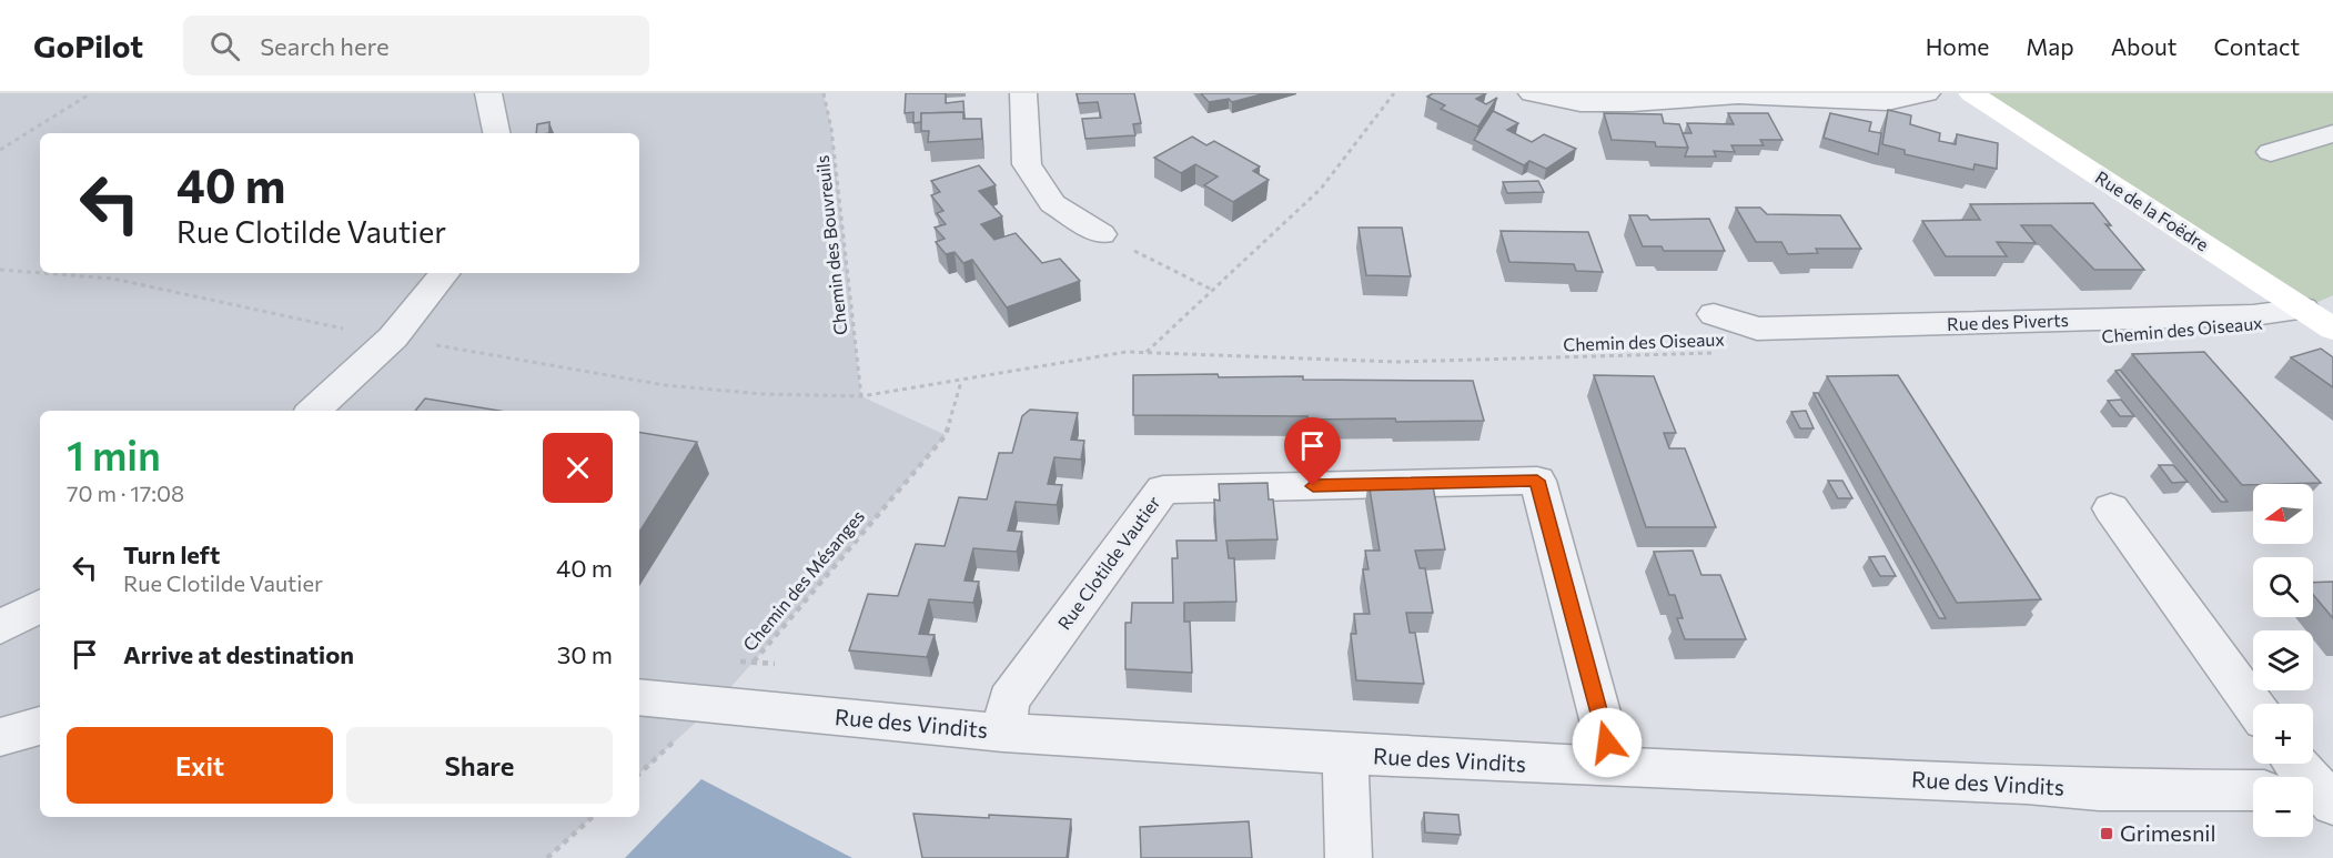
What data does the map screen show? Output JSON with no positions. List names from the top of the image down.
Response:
{
  "streets": {
    "street": [
      "Rue de la Foëdre",
      "Rue des Piverts",
      "Rue Clotilde Vautier",
      "Rue des Vindits"
    ],
    "path": ["Chemin des Bouvreuils", "Chemin des Oiseaux", "Chemin des Mésanges"]
  },
  "crossings": [
    ["Rue de la Foëdre", "Rue des Piverts"],
    ["Chemin des Bouvreuils", "Chemin des Oiseaux"],
    ["Chemin des Oiseaux", "Chemin des Mésanges"],
    ["Rue Clotilde Vautier", "Rue des Vindits"],
    ["Chemin des Mésanges", "Rue des Vindits"]
  ],
  "places": {
    "transit": ["Grimesnil"]
  },
  "north": "left",
  "page": {
    "header": "GoPilot",
    "search": "Search here",
    "nav": [
      "Home",
      "Map",
      "About",
      "Contact"
    ],
    "turn": ["40 m", "Rue Clotilde Vautier"],
    "heading": ["1 min", "70 m · 17:08"],
    "map_buttons": ["+", "−"],
    "list": [
      {
        "name": "Turn left",
        "note": "Rue Clotilde Vautier",
        "value": "40 m"
      },
      {
        "name": "Arrive at destination",
        "value": "30 m"
      }
    ],
    "buttons": ["Exit", "Share"]
  }
}
